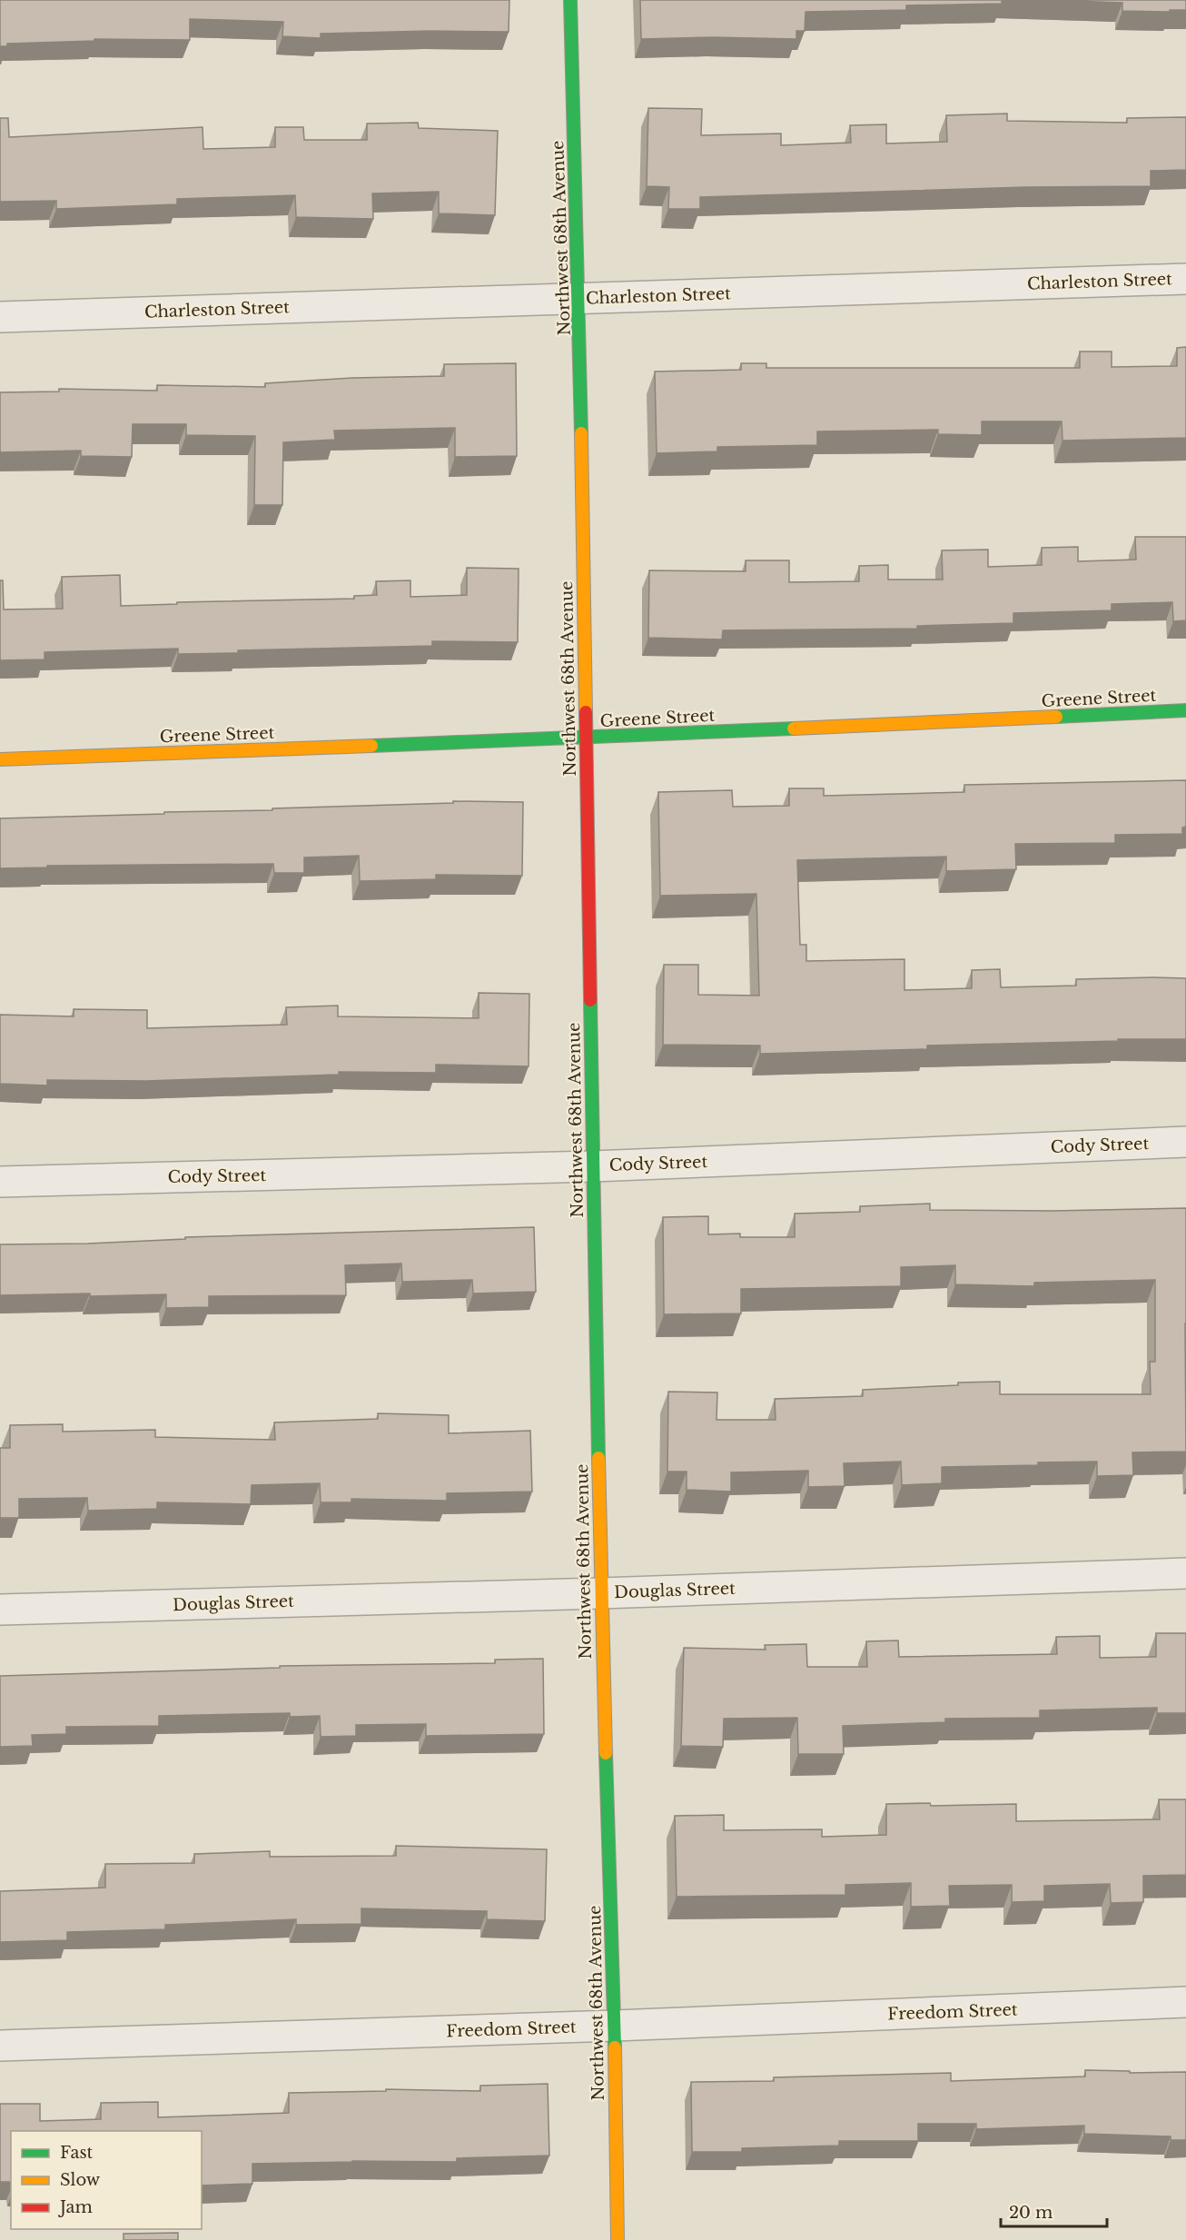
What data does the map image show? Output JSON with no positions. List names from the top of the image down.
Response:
{
  "streets": {
    "street": [
      "Northwest 68th Avenue",
      "Charleston Street",
      "Greene Street",
      "Cody Street",
      "Douglas Street",
      "Freedom Street"
    ]
  },
  "crossings": [
    ["Northwest 68th Avenue", "Charleston Street"],
    ["Northwest 68th Avenue", "Greene Street"],
    ["Northwest 68th Avenue", "Cody Street"],
    ["Northwest 68th Avenue", "Douglas Street"],
    ["Northwest 68th Avenue", "Freedom Street"]
  ],
  "legend": ["Fast", "Slow", "Jam"],
  "scale_bar": "20 m"
}
